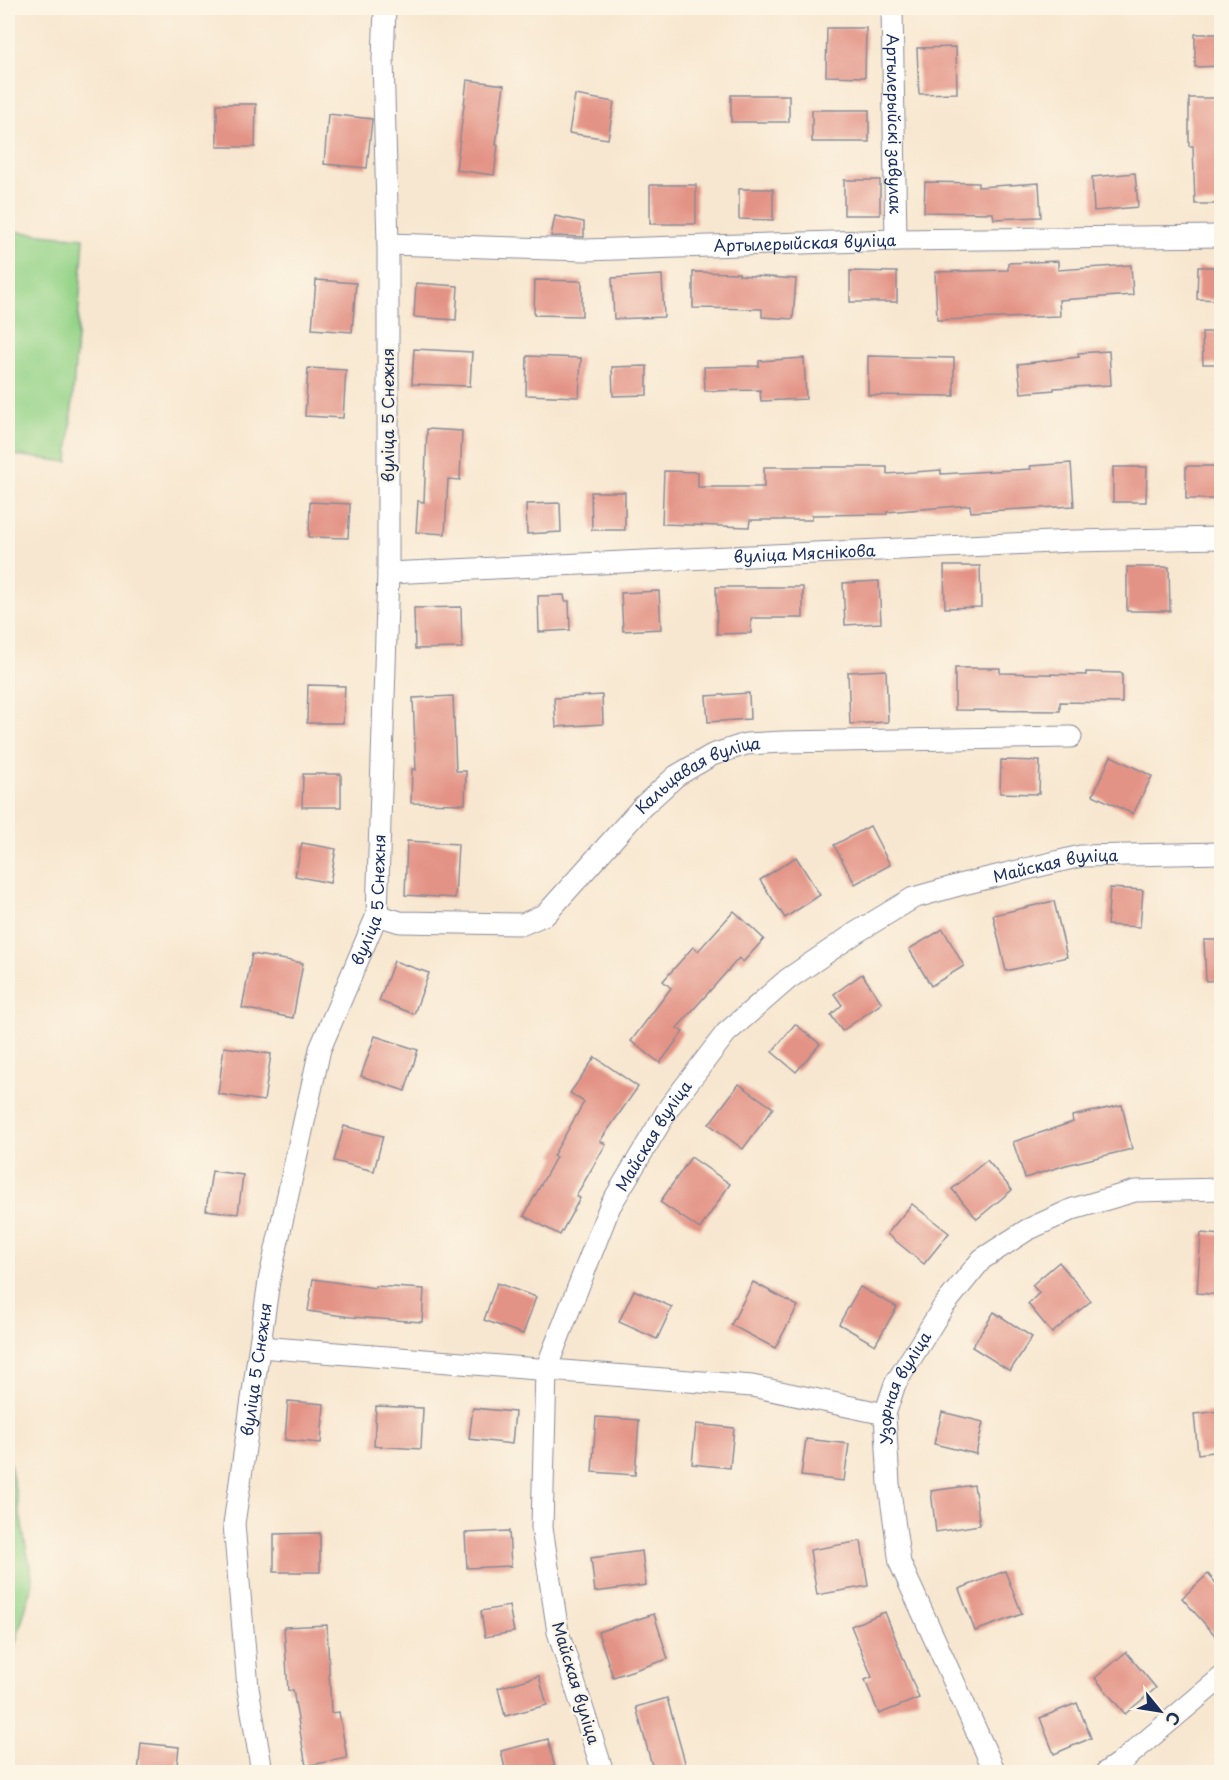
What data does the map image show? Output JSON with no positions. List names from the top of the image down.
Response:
{
  "streets": {
    "street": [
      "Артылерыйскі завулак",
      "Артылерыйская вуліца",
      "вуліца 5 Снежня",
      "вуліца Мяснікова",
      "Кальцавая вуліца",
      "Майская вуліца",
      "Узорная вуліца"
    ]
  },
  "crossings": [
    ["Артылерыйскі завулак", "Артылерыйская вуліца"],
    ["Артылерыйская вуліца", "вуліца 5 Снежня"],
    ["вуліца 5 Снежня", "вуліца Мяснікова"],
    ["вуліца 5 Снежня", "Кальцавая вуліца"]
  ],
  "north": "bottom right"
}
